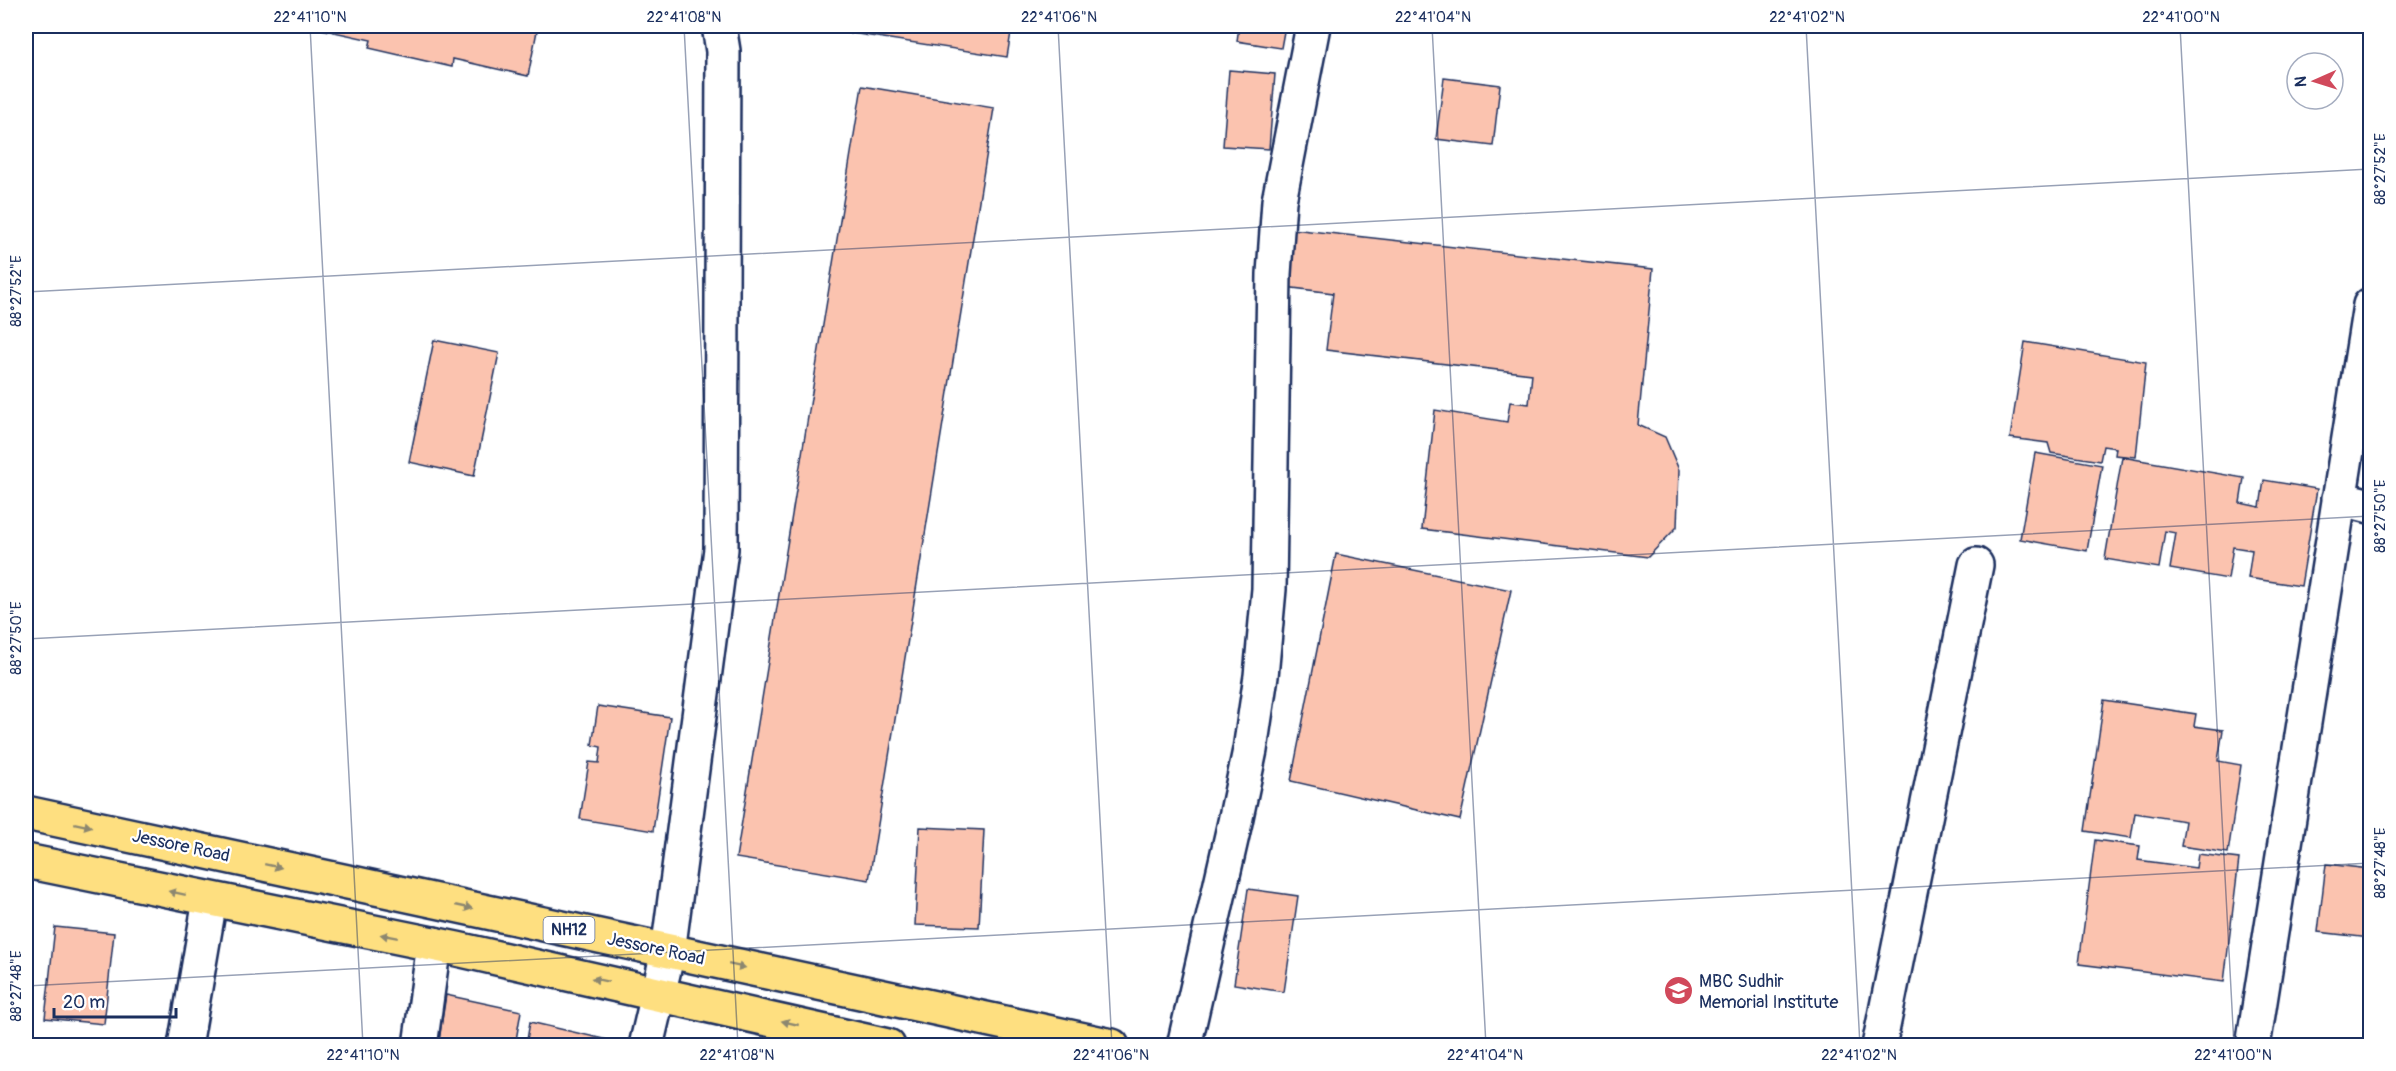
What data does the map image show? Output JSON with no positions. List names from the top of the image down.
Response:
{
  "streets": {
    "highway": ["Jessore Road", "NH12"]
  },
  "places": {
    "school or university": ["MBC Sudhir Memorial Institute"]
  },
  "scale_bar": "20 m",
  "north": "left",
  "coordinates": [
    "22°41'10\"N",
    "22°41'08\"N",
    "22°41'06\"N",
    "22°41'04\"N",
    "22°41'02\"N",
    "22°41'00\"N",
    "88°27'52\"E",
    "88°27'50\"E",
    "88°27'48\"E"
  ]
}
